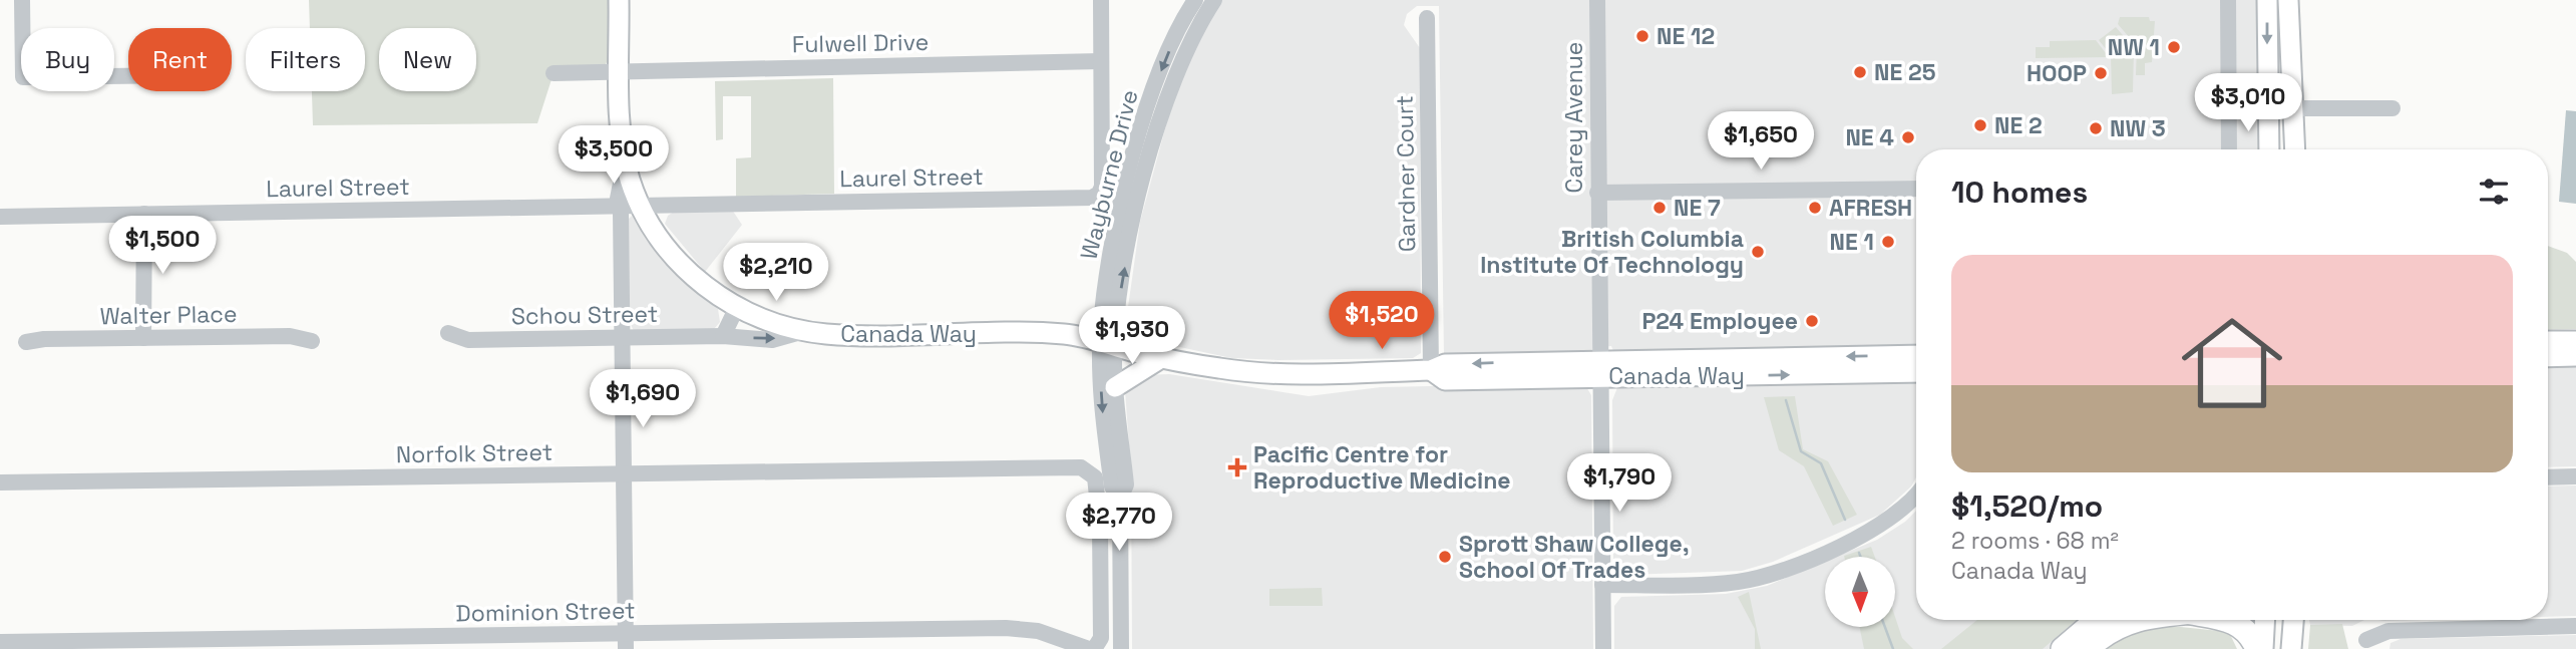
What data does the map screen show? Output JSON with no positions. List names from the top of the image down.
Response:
{
  "streets": {
    "main road": ["Canada Way"],
    "street": [
      "Fulwell Drive",
      "Carey Avenue",
      "Gardner Court",
      "Wayburne Drive",
      "Laurel Street",
      "Walter Place",
      "Schou Street",
      "Norfolk Street",
      "Dominion Street"
    ]
  },
  "crossings": [
    ["Fulwell Drive", "Laurel Street"],
    ["Fulwell Drive", "Canada Way"],
    ["Carey Avenue", "Canada Way"],
    ["Gardner Court", "Canada Way"],
    ["Wayburne Drive", "Canada Way"],
    ["Laurel Street", "Canada Way"],
    ["Schou Street", "Canada Way"],
    ["Norfolk Street", "Dominion Street"]
  ],
  "places": {
    "other": [
      "NE 12",
      "NW 1",
      "NE 25",
      "HOOP",
      "NE 2",
      "NW 3",
      "NE 4",
      "NE 7",
      "AFRESH",
      "NE 1",
      "British Columbia Institute Of Technology",
      "P24 Employee",
      "Sprott Shaw College, School Of Trades"
    ],
    "health": ["Pacific Centre for Reproductive Medicine"]
  },
  "north": "bottom",
  "page": {
    "chip": [
      "Buy",
      "Rent",
      "Filters",
      "New"
    ],
    "price": [
      "$3,010",
      "$1,650",
      "$3,500",
      "$1,500",
      "$2,210",
      "$1,520",
      "$1,930",
      "$1,690",
      "$1,790",
      "$2,770"
    ],
    "heading": "10 homes",
    "list": [
      {
        "name": "$1,520/mo",
        "note": "2 rooms · 68 m² · Canada Way"
      }
    ]
  }
}
